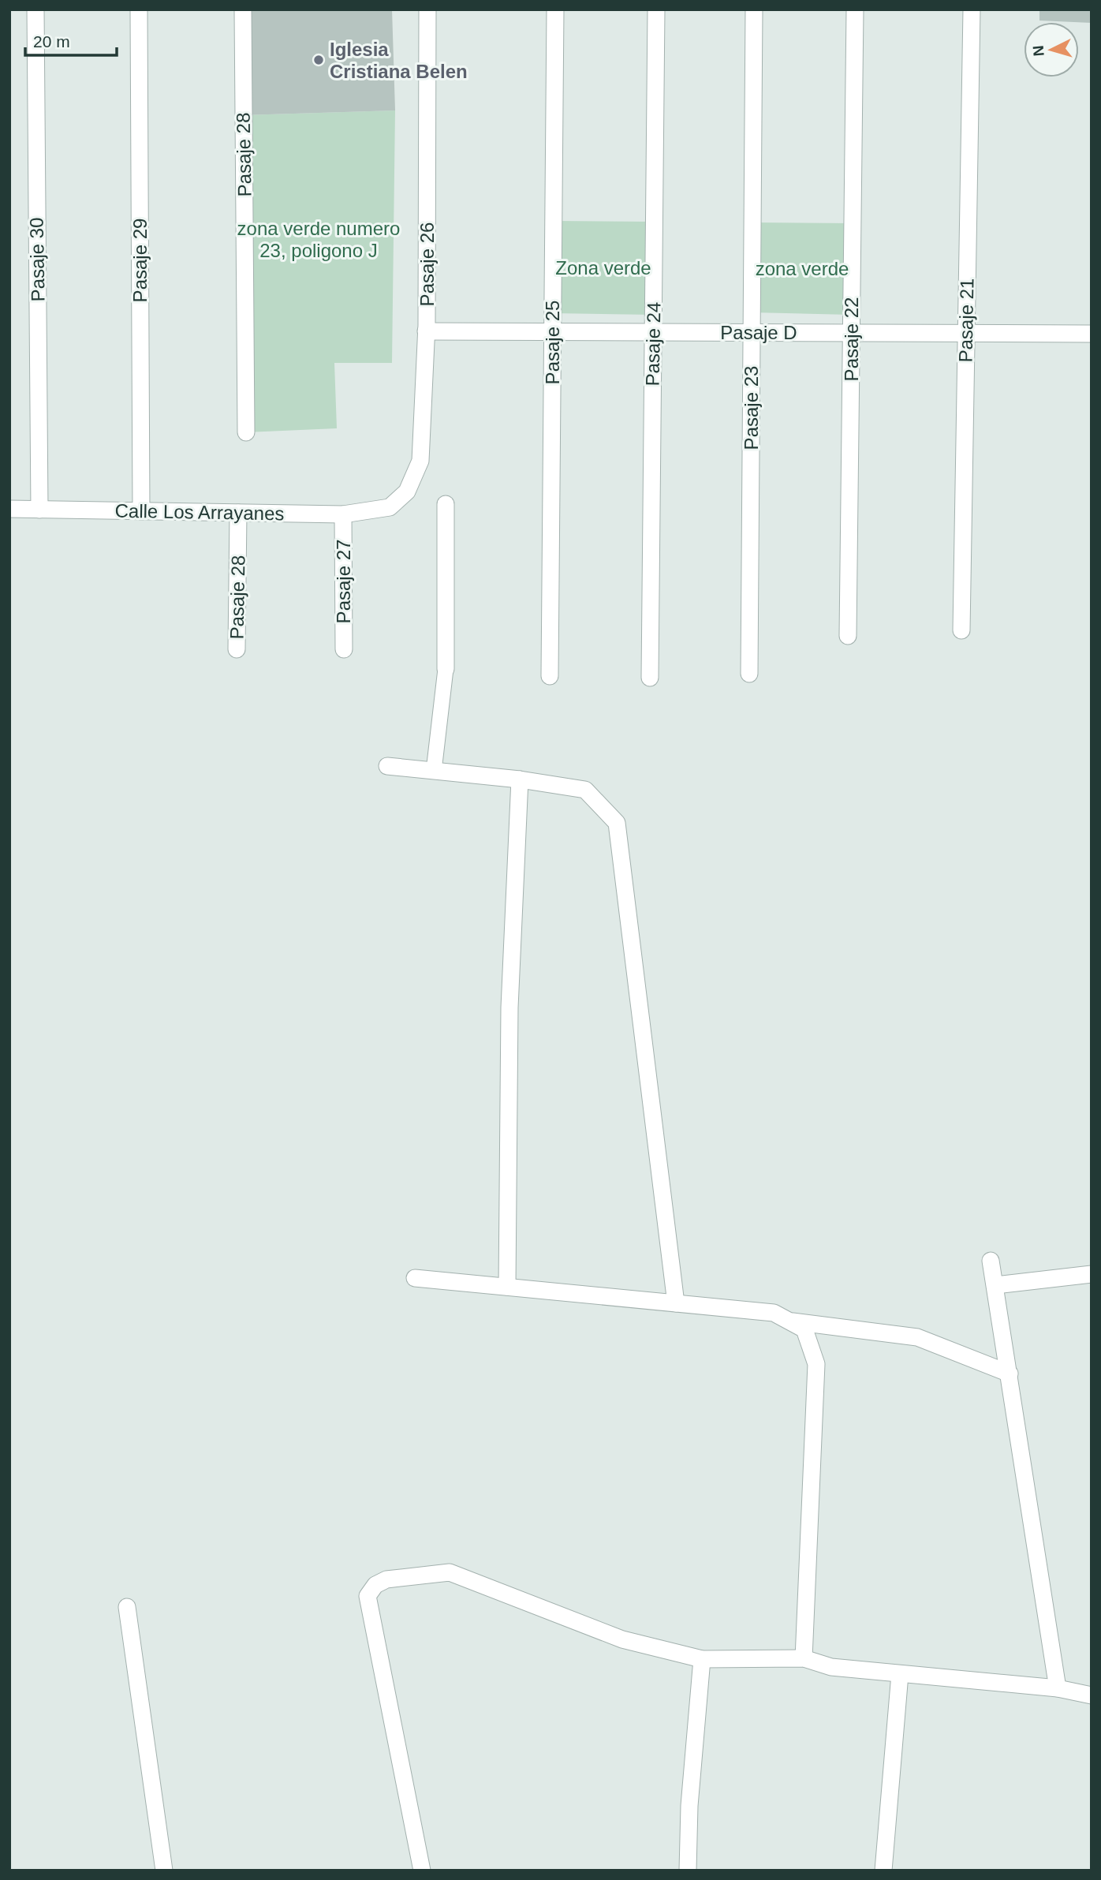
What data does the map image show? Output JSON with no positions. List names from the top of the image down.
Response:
{
  "streets": {
    "street": [
      "Pasaje 28",
      "Pasaje 30",
      "Pasaje 29",
      "Pasaje 26",
      "Pasaje 21",
      "Pasaje D",
      "Pasaje 22",
      "Pasaje 25",
      "Pasaje 24",
      "Pasaje 23",
      "Calle Los Arrayanes",
      "Pasaje 27"
    ]
  },
  "crossings": [
    ["Pasaje 28", "Calle Los Arrayanes"],
    ["Pasaje 30", "Calle Los Arrayanes"],
    ["Pasaje 29", "Calle Los Arrayanes"],
    ["Pasaje 26", "Pasaje D"],
    ["Pasaje 26", "Calle Los Arrayanes"],
    ["Pasaje 21", "Pasaje D"],
    ["Pasaje D", "Pasaje 22"],
    ["Pasaje D", "Pasaje 25"],
    ["Pasaje D", "Pasaje 24"],
    ["Pasaje D", "Pasaje 23"],
    ["Calle Los Arrayanes", "Pasaje 27"]
  ],
  "parks": ["zona verde numero 23, poligono J", "Zona verde", "zona verde"],
  "places": ["Iglesia Cristiana Belen"],
  "scale_bar": "20 m",
  "north": "left"
}
